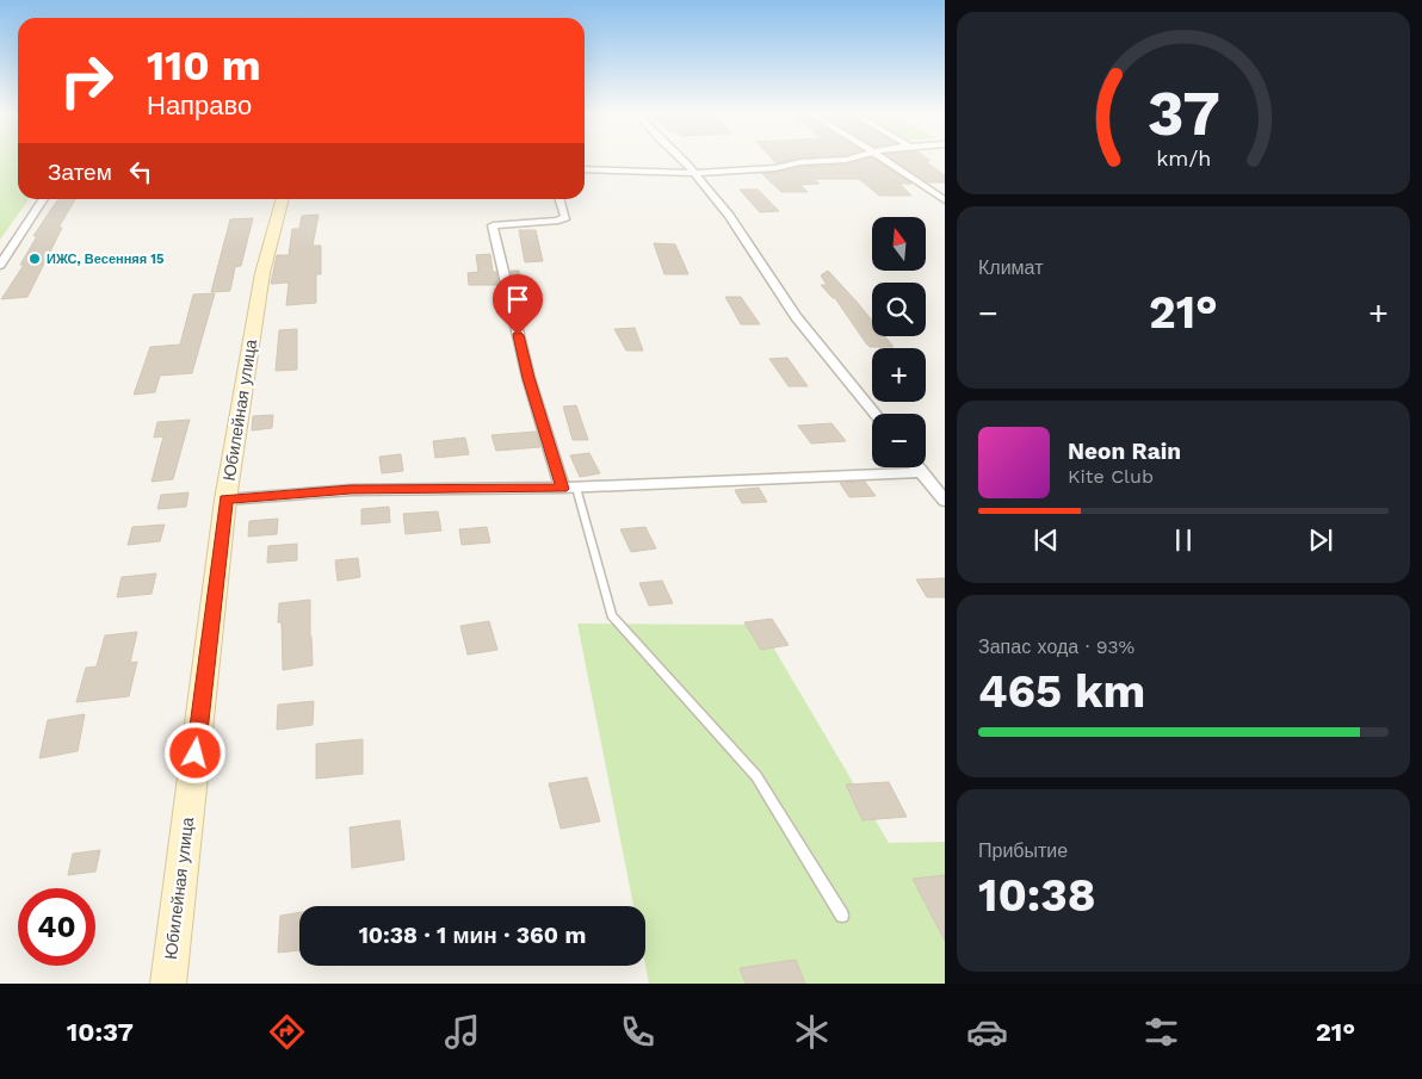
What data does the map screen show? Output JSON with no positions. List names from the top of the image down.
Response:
{
  "streets": {
    "street": ["Юбилейная улица"]
  },
  "places": ["ИЖС, Весенняя 15"],
  "north": "top",
  "page": {
    "turn": ["110 m", "Направо"],
    "then": "Затем",
    "tile": [
      "Климат",
      ["Запас хода · 93%", "465 km"],
      ["Прибытие", "10:38"]
    ],
    "map_buttons": ["+", "−"],
    "heat": ["−", "21°", "+"],
    "song": ["Neon Rain", "Kite Club"],
    "limit": "40",
    "trip": "10:38 · 1 мин · 360 m",
    "tabs": ["10:37", "21°"],
    "gauge": ["37", "km/h"]
  }
}
